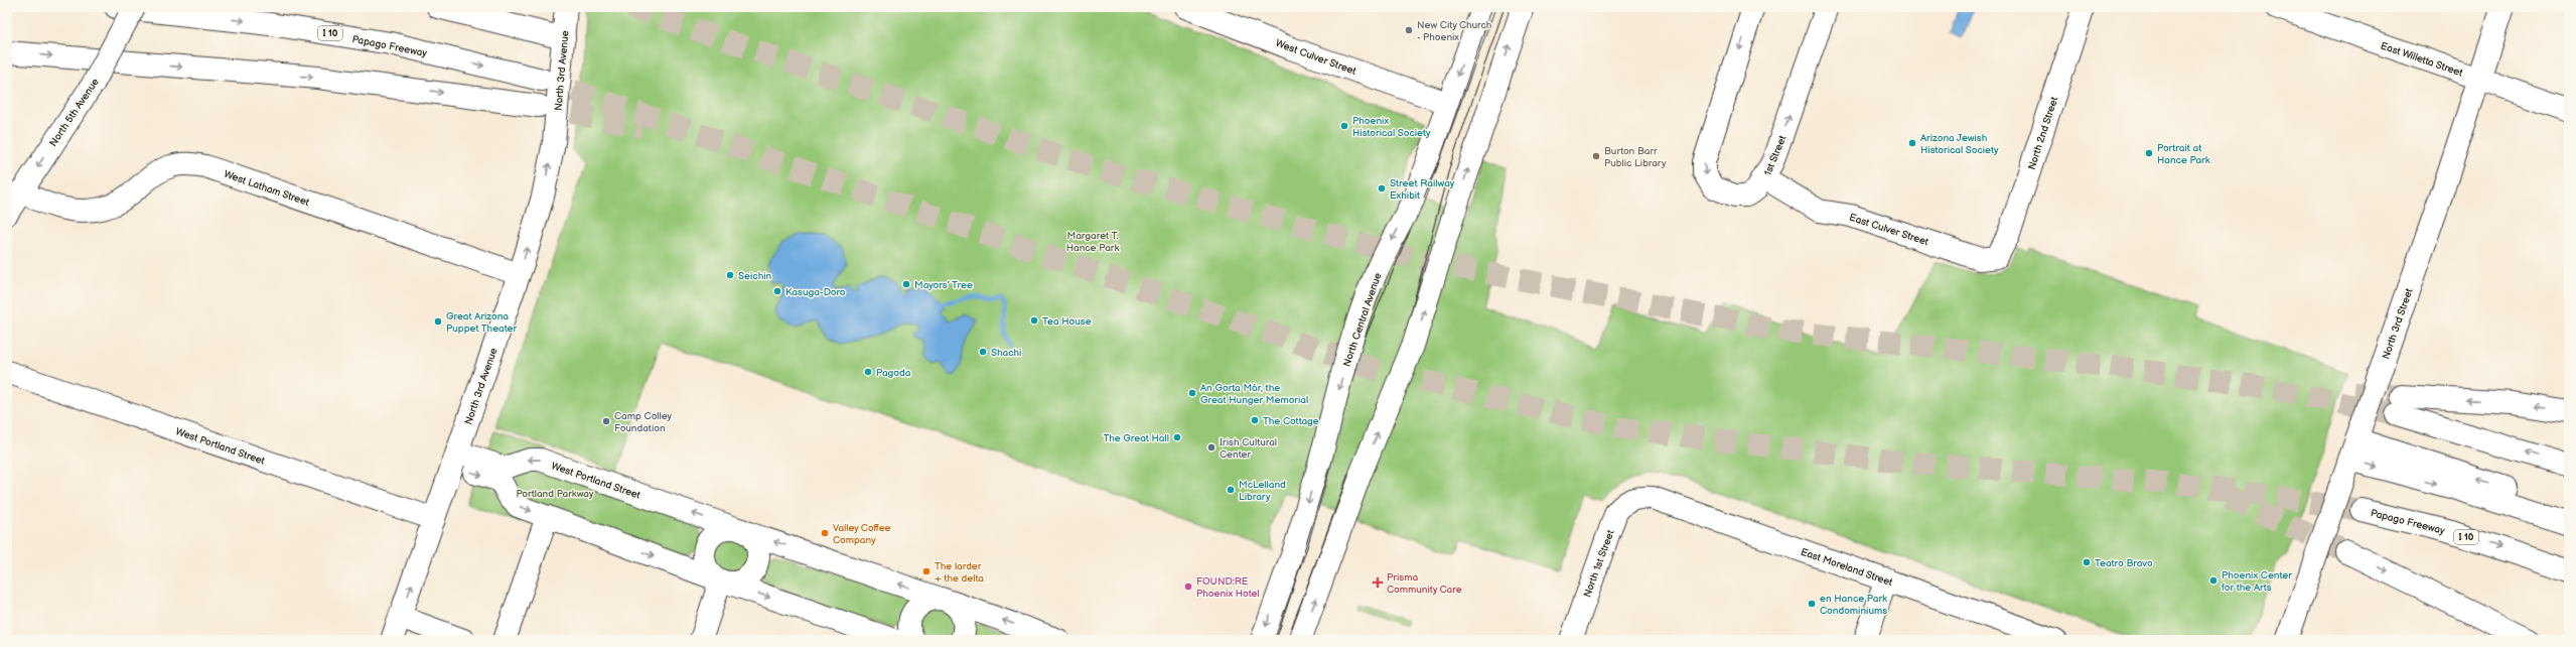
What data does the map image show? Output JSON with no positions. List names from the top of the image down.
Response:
{
  "streets": {
    "main road": [
      "I 10",
      "Papago Freeway",
      "West Culver Street",
      "East Willetta Street",
      "North 3rd Avenue",
      "North 5th Avenue",
      "North 2nd Street",
      "1st Street",
      "West Latham Street",
      "East Culver Street",
      "North Central Avenue",
      "North 3rd Street",
      "West Portland Street",
      "North 1st Street",
      "East Moreland Street"
    ]
  },
  "crossings": [
    ["West Culver Street", "North Central Avenue"],
    ["East Willetta Street", "North 3rd Street"],
    ["North 3rd Avenue", "West Latham Street"],
    ["North 3rd Avenue", "West Portland Street"],
    ["North 5th Avenue", "West Latham Street"],
    ["North 2nd Street", "East Culver Street"],
    ["1st Street", "East Culver Street"],
    ["North 1st Street", "East Moreland Street"]
  ],
  "one_way": ["North 3rd Avenue", "North 5th Avenue"],
  "parks": ["Margaret T. Hance Park", "Portland Parkway"],
  "places": {
    "other": [
      "New City Church - Phoenix",
      "Phoenix Historical Society",
      "Arizona Jewish Historical Society",
      "Portrait at Hance Park",
      "Burton Barr Public Library",
      "Street Railway Exhibit",
      "Seichin",
      "Mayors’ Tree",
      "Kasuga-Doro",
      "Tea House",
      "Great Arizona Puppet Theater",
      "Shachi",
      "Pagoda",
      "An Gorta Mór, the Great Hunger Memorial",
      "The Cottage",
      "Camp Colley Foundation",
      "The Great Hall",
      "Irish Cultural Center",
      "McLelland Library",
      "Valley Coffee Company",
      "Teatro Bravo",
      "The larder + the delta",
      "Phoenix Center for the Arts",
      "FOUND:RE Phoenix Hotel",
      "en Hance Park Condominiums"
    ],
    "health": ["Prisma Community Care"]
  }
}
